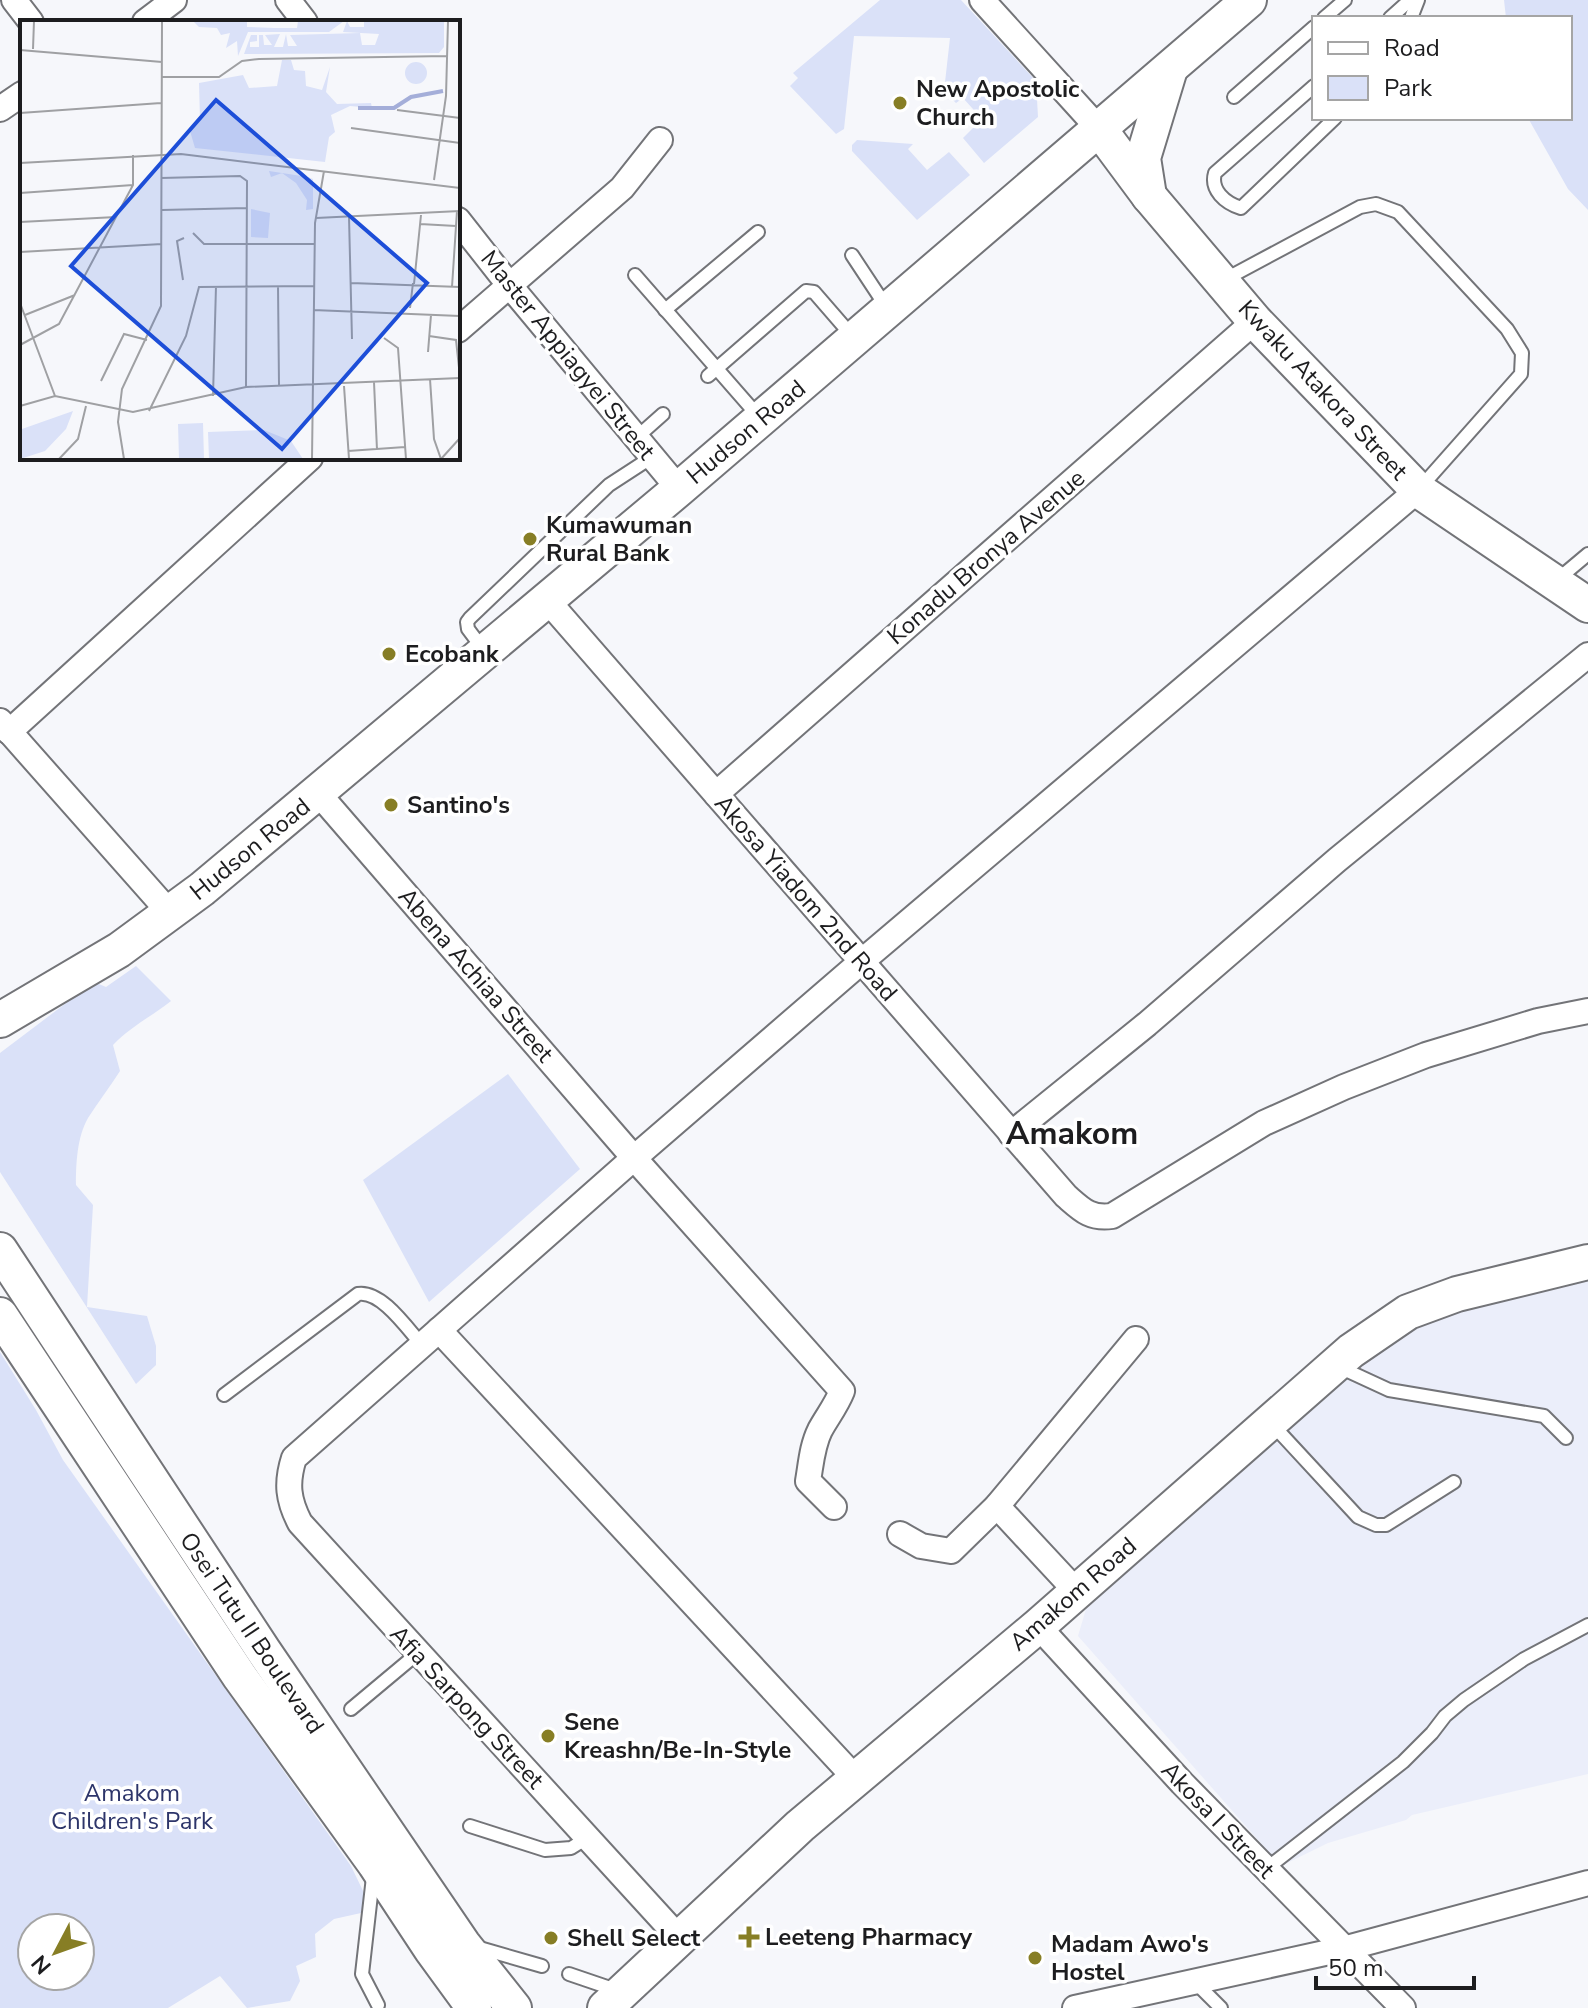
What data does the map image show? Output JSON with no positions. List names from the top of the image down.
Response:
{
  "streets": {
    "street": [
      "Master Appiagyei Street",
      "Kwaku Atakora Street",
      "Hudson Road",
      "Konadu Bronya Avenue",
      "Akosa Yiadom 2nd Road",
      "Abena Achiaa Street",
      "Amakom Road",
      "Osei Tutu II Boulevard",
      "Afia Sarpong Street",
      "Akosa I Street"
    ]
  },
  "crossings": [
    ["Master Appiagyei Street", "Hudson Road"],
    ["Kwaku Atakora Street", "Hudson Road"],
    ["Kwaku Atakora Street", "Konadu Bronya Avenue"],
    ["Hudson Road", "Akosa Yiadom 2nd Road"],
    ["Hudson Road", "Abena Achiaa Street"],
    ["Konadu Bronya Avenue", "Akosa Yiadom 2nd Road"],
    ["Amakom Road", "Afia Sarpong Street"],
    ["Amakom Road", "Akosa I Street"]
  ],
  "districts": ["Amakom"],
  "parks": ["Amakom Children's Park"],
  "places": {
    "other": [
      "New Apostolic Church",
      "Kumawuman Rural Bank",
      "Ecobank",
      "Santino's",
      "Sene Kreashn/Be-In-Style",
      "Shell Select",
      "Madam Awo's Hostel"
    ],
    "health": ["Leeteng Pharmacy"]
  },
  "legend": ["Road", "Park"],
  "scale_bar": "50 m",
  "north": "bottom left"
}
